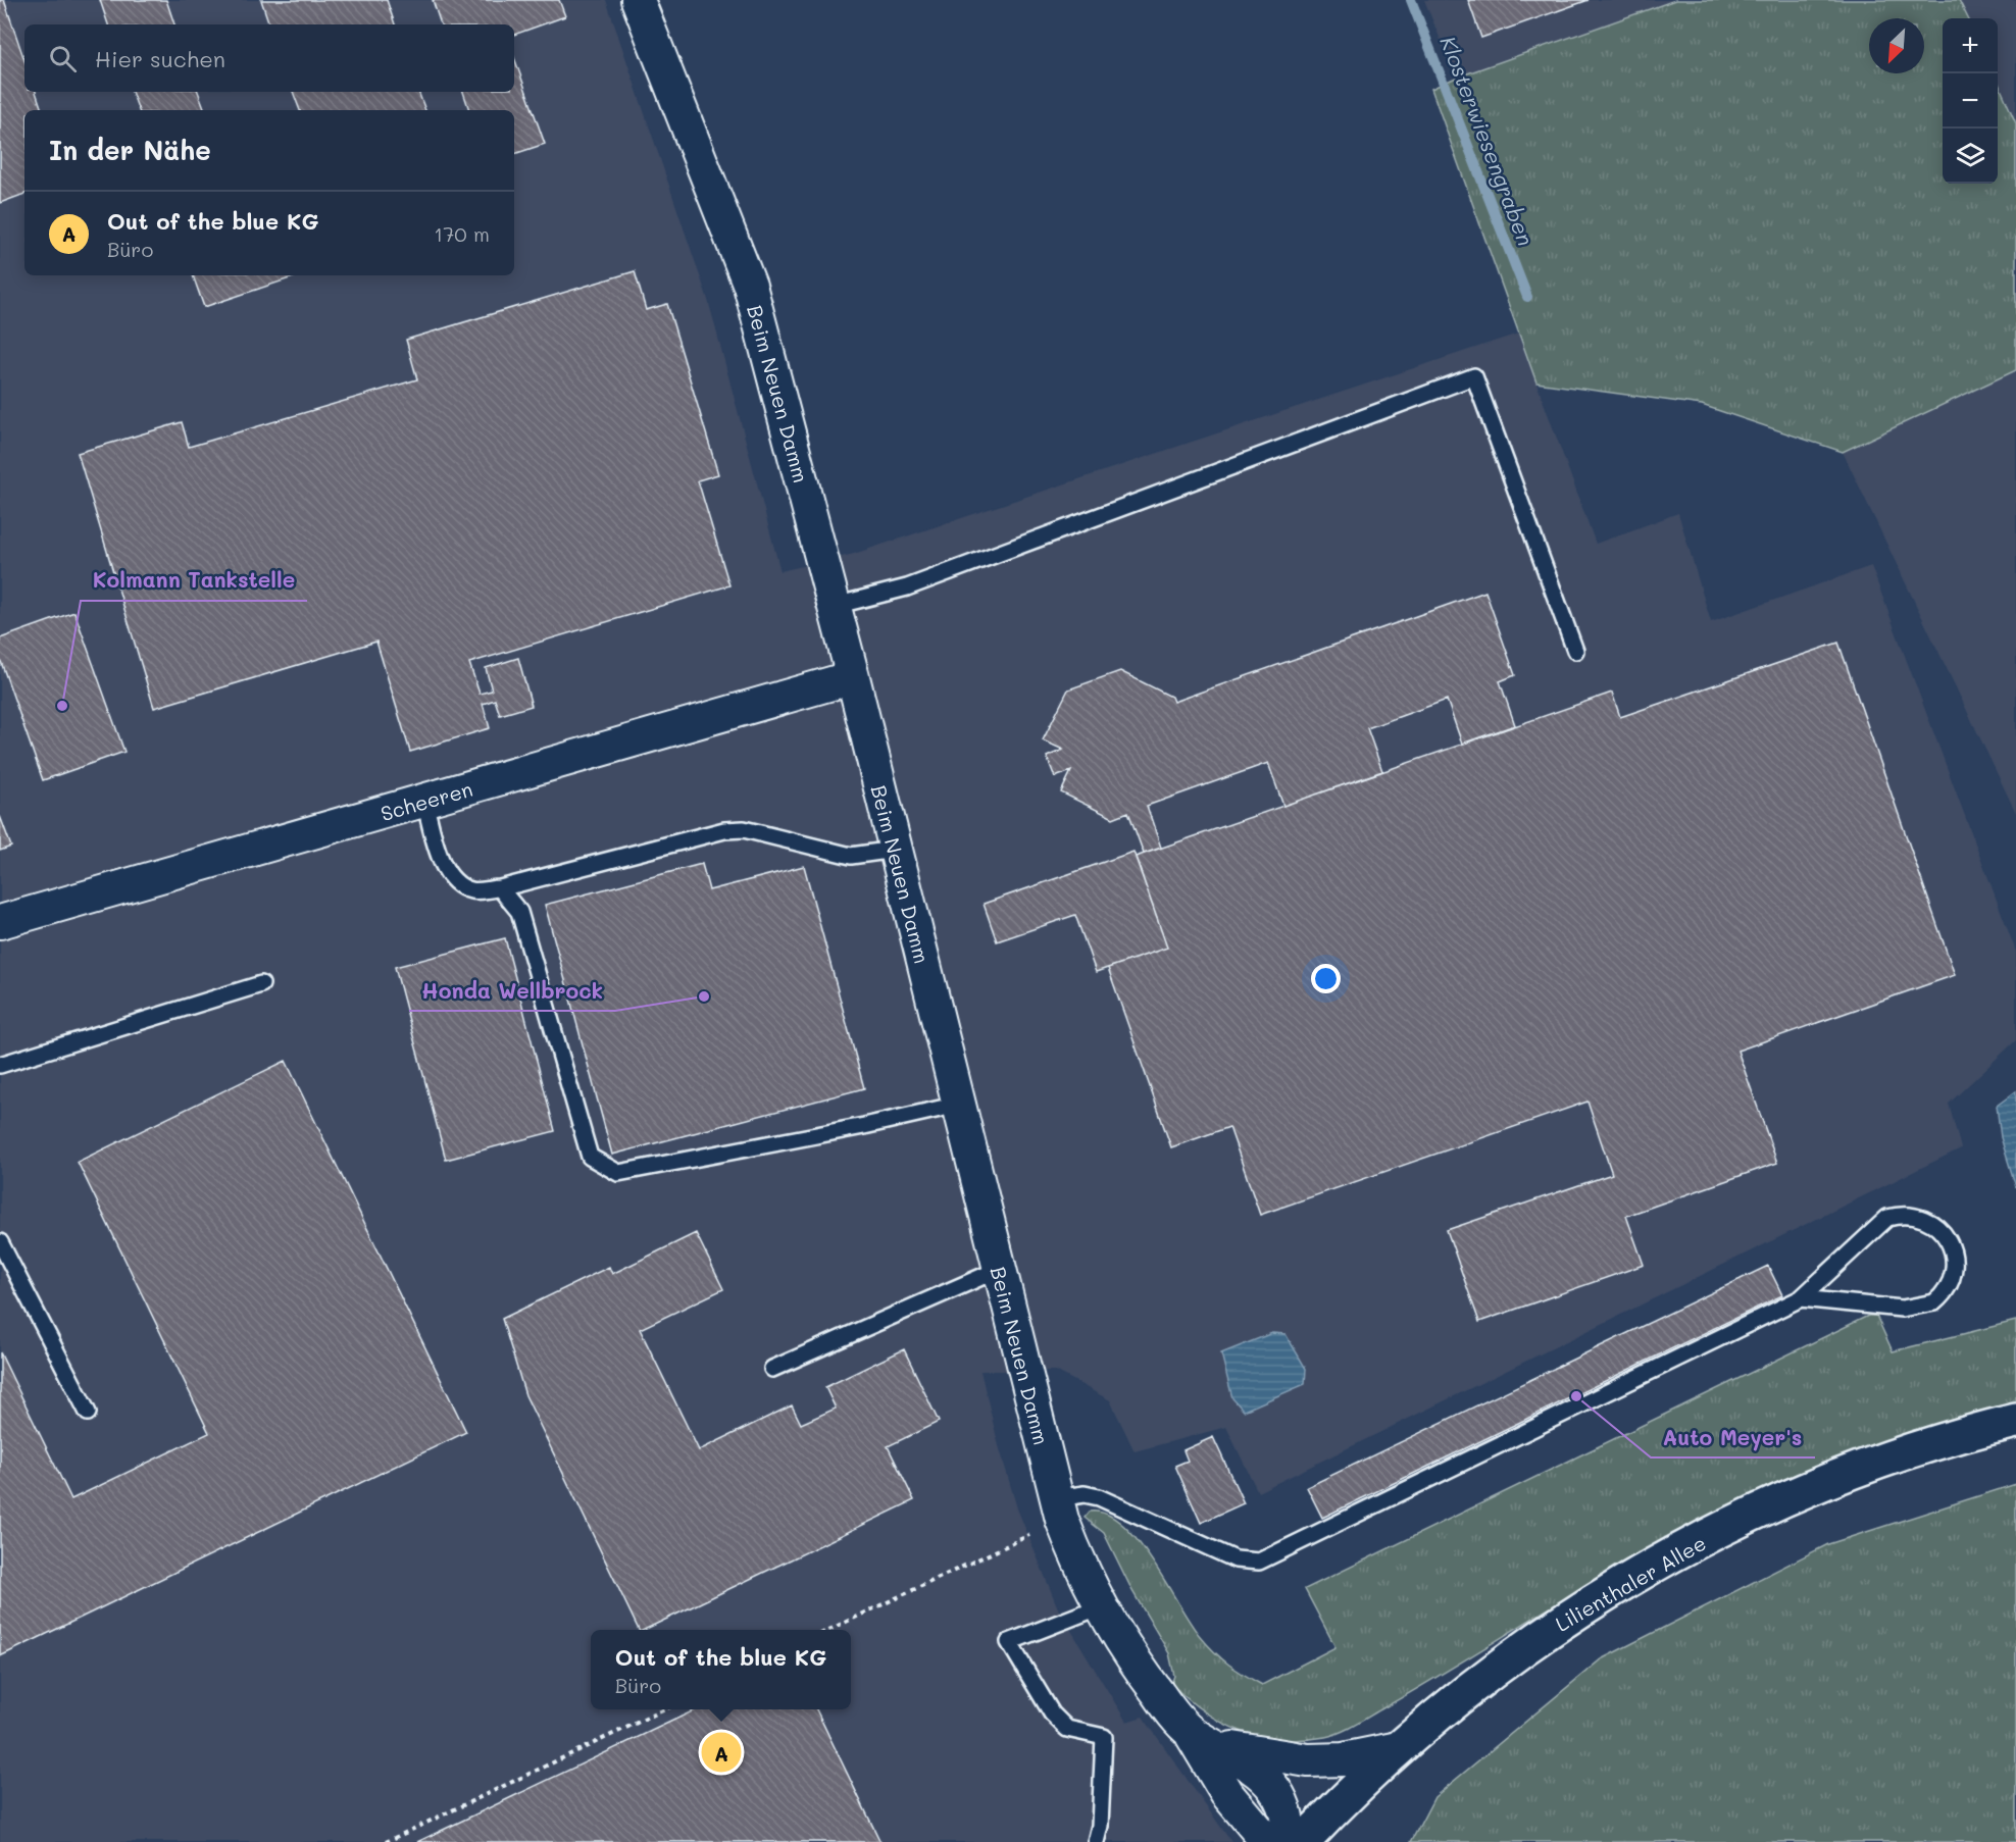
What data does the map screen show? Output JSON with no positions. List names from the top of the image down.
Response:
{
  "streets": {
    "main road": ["Lilienthaler Allee"],
    "street": ["Beim Neuen Damm", "Scheeren"]
  },
  "crossings": [
    ["Beim Neuen Damm", "Scheeren"]
  ],
  "water": ["Klosterwiesengraben"],
  "places": ["Kolmann Tankstelle", "Honda Wellbrock", "Auto Meyer's"],
  "north": "bottom left",
  "page": {
    "map_buttons": ["+", "−"],
    "search": "Hier suchen",
    "heading": "In der Nähe",
    "list": [
      {
        "mark": "A",
        "name": "Out of the blue KG",
        "note": "Büro",
        "value": "170 m"
      }
    ],
    "popup": ["Out of the blue KG", "Büro"],
    "pins": "A"
  }
}
